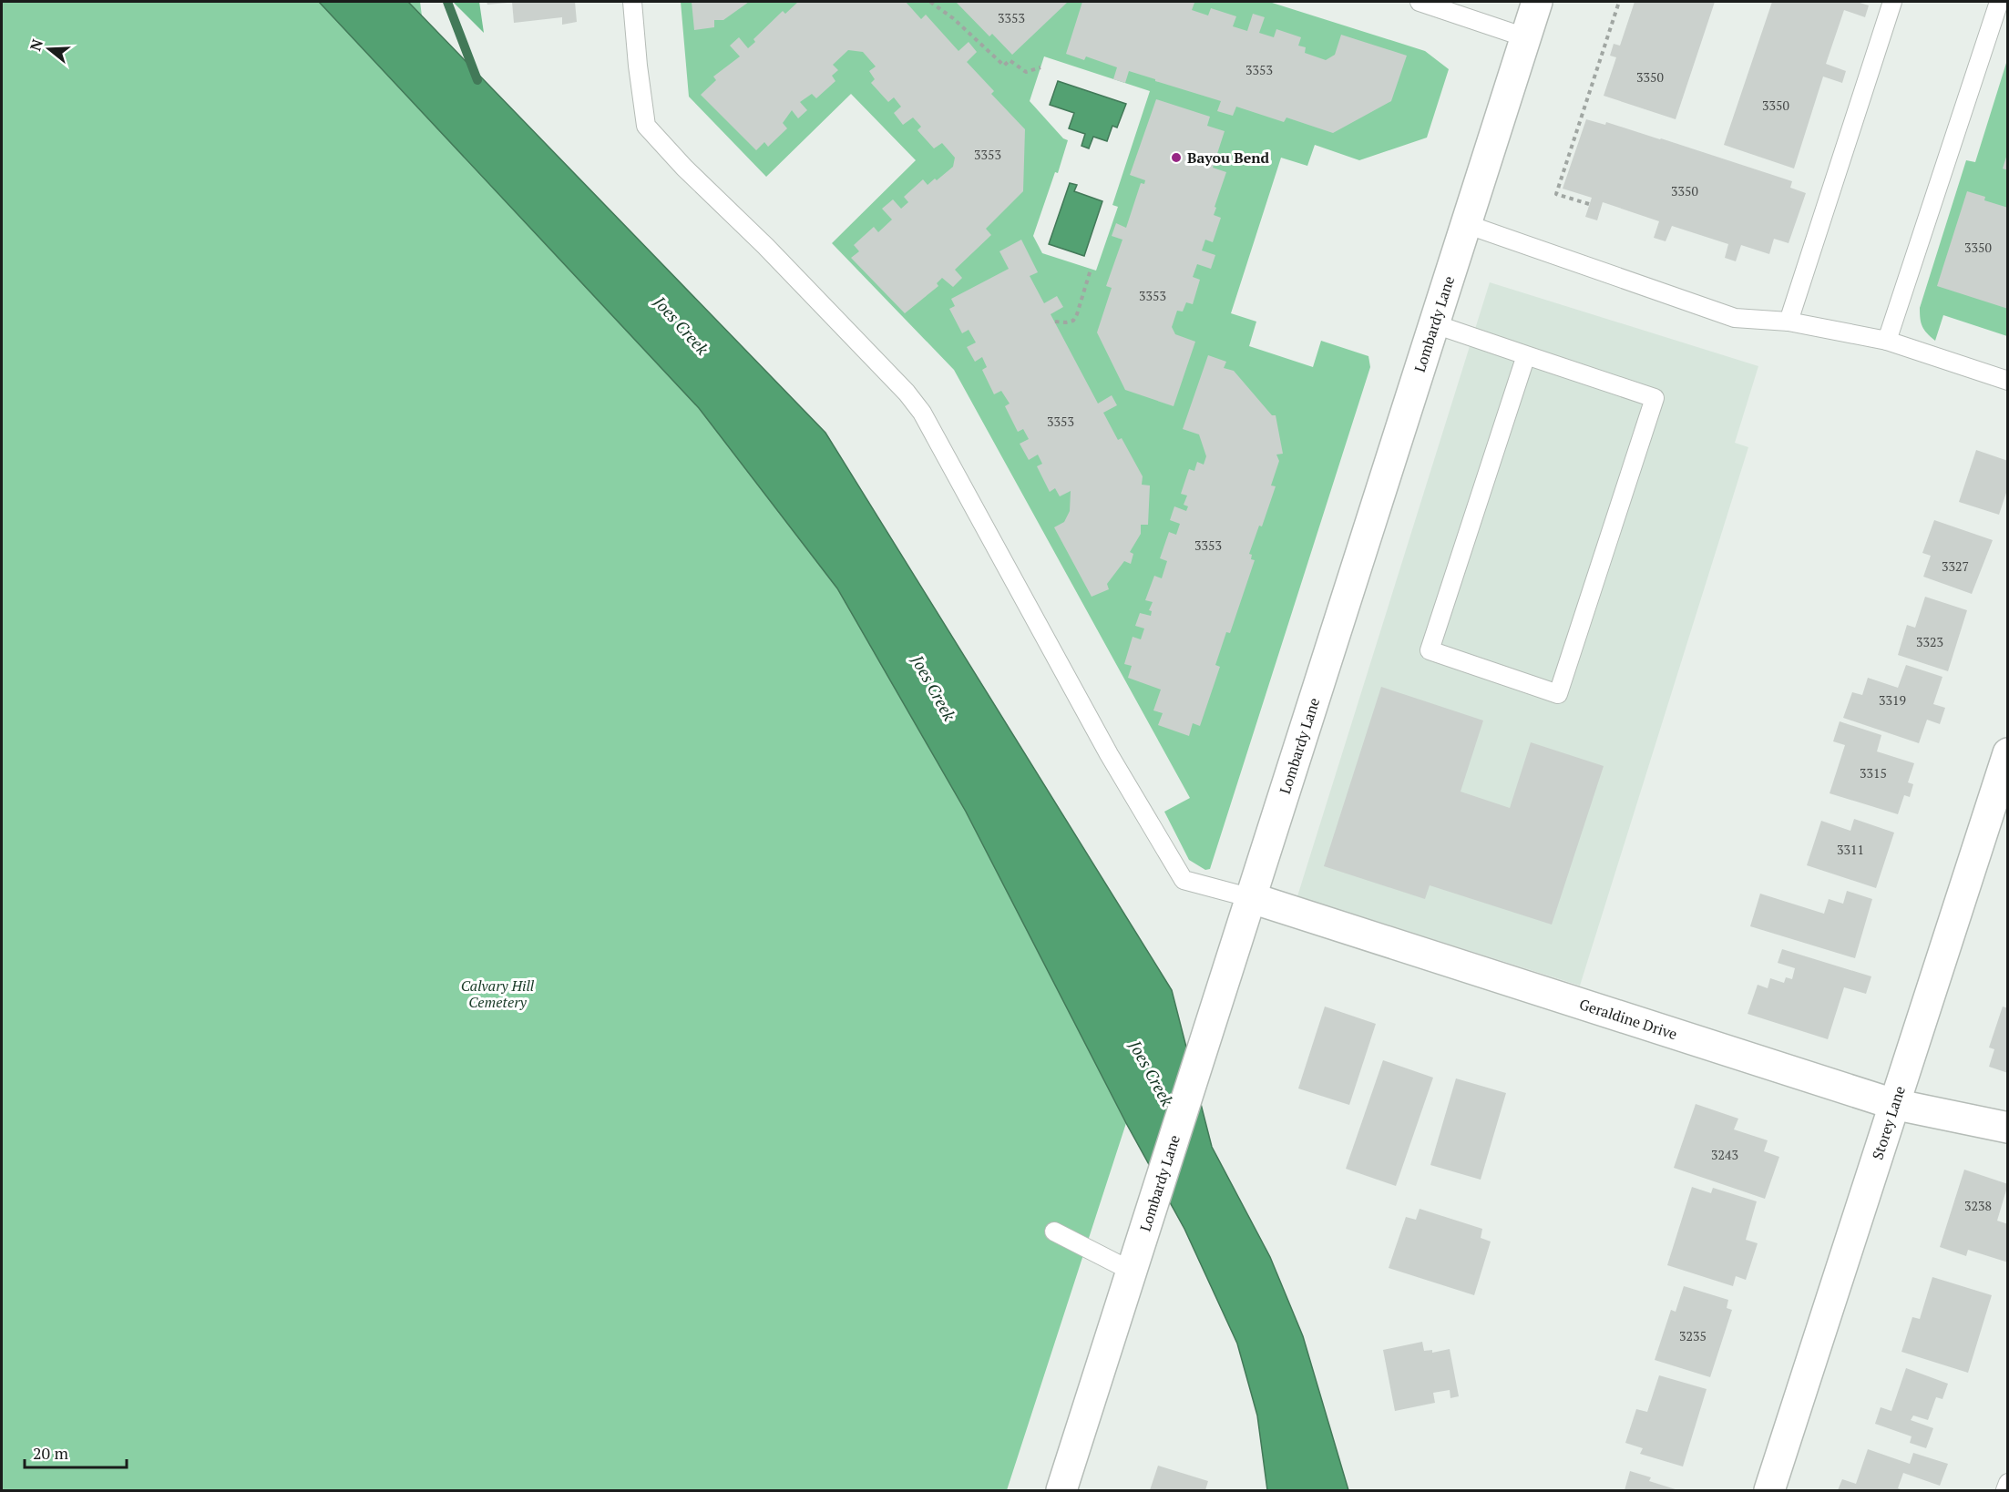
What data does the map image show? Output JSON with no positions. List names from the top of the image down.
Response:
{
  "streets": {
    "street": ["Lombardy Lane", "Geraldine Drive", "Storey Lane"]
  },
  "crossings": [
    ["Lombardy Lane", "Geraldine Drive"],
    ["Geraldine Drive", "Storey Lane"]
  ],
  "water": ["Joes Creek"],
  "parks": ["Calvary Hill Cemetery"],
  "places": ["Bayou Bend"],
  "house_numbers": [
    "3353",
    "3353",
    "3350",
    "3350",
    "3353",
    "3350",
    "3350",
    "3353",
    "3353",
    "3353",
    "3327",
    "3323",
    "3319",
    "3315",
    "3311",
    "3243",
    "3238",
    "3235"
  ],
  "scale_bar": "20 m",
  "north": "left"
}
